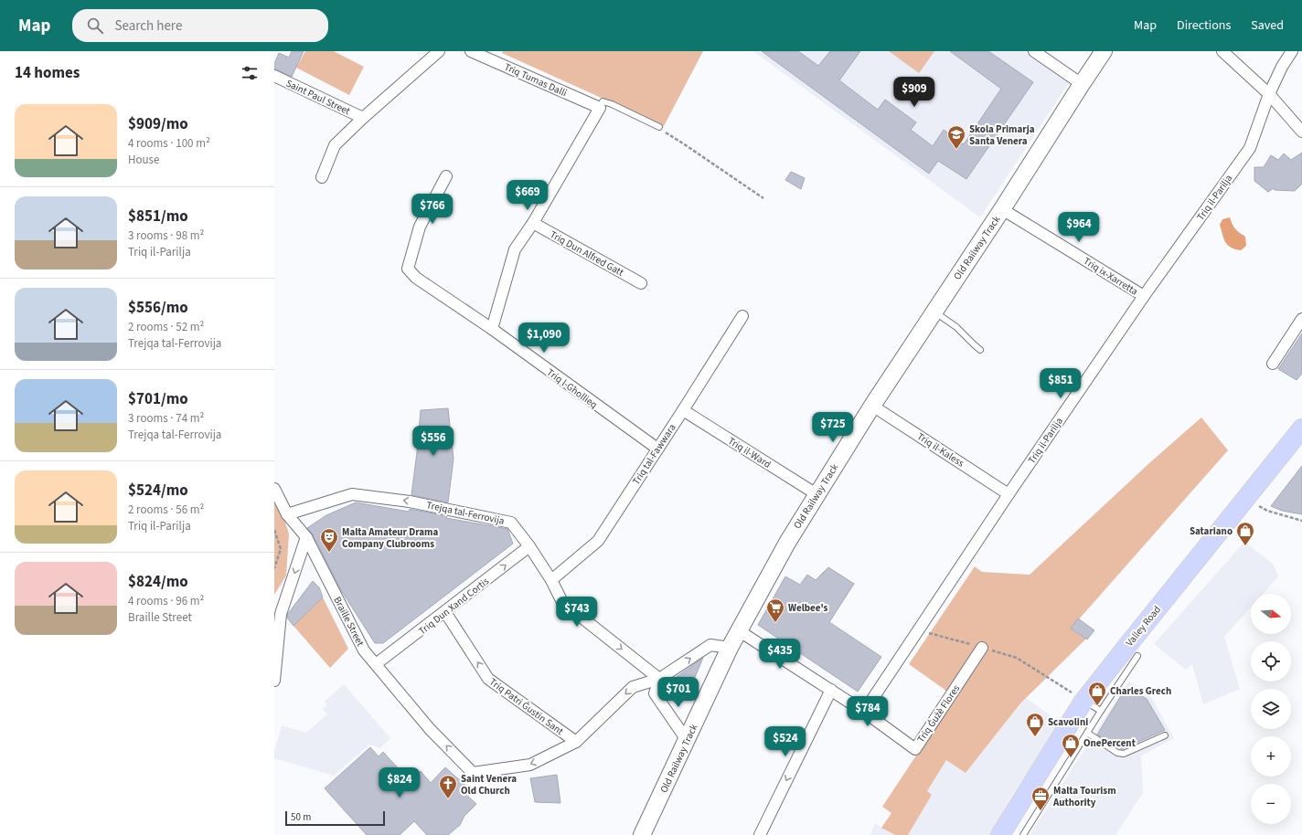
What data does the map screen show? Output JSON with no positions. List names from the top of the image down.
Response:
{
  "streets": {
    "main road": ["Old Railway Track", "Valley Road"],
    "street": [
      "Triq Tumas Dalli",
      "Saint Paul Street",
      "Triq il-Parilja",
      "Triq Dun Alfred Gatt",
      "Triq ix-Xarretta",
      "Triq l-Għollieq",
      "Triq il-Kaless",
      "Triq il-Ward",
      "Triq tal-Fawwara",
      "Trejqa tal-Ferrovija",
      "Triq Dun Xand Cortis",
      "Braille Street",
      "Triq Patri Ġustin Sant",
      "Triq Ġużè Flores"
    ]
  },
  "crossings": [
    ["Triq il-Parilja", "Triq ix-Xarretta"],
    ["Triq il-Parilja", "Triq il-Kaless"],
    ["Triq il-Parilja", "Triq Ġużè Flores"],
    ["Old Railway Track", "Triq ix-Xarretta"],
    ["Old Railway Track", "Triq il-Kaless"],
    ["Old Railway Track", "Triq il-Ward"],
    ["Old Railway Track", "Triq Ġużè Flores"],
    ["Triq l-Għollieq", "Triq tal-Fawwara"],
    ["Triq il-Ward", "Triq tal-Fawwara"],
    ["Triq tal-Fawwara", "Trejqa tal-Ferrovija"],
    ["Trejqa tal-Ferrovija", "Triq Dun Xand Cortis"],
    ["Trejqa tal-Ferrovija", "Braille Street"],
    ["Triq Dun Xand Cortis", "Braille Street"],
    ["Triq Dun Xand Cortis", "Triq Patri Ġustin Sant"],
    ["Braille Street", "Triq Patri Ġustin Sant"]
  ],
  "one_way": ["Triq Dun Xand Cortis", "Braille Street", "Triq Patri Ġustin Sant"],
  "places": {
    "school or university": ["Skola Primarja Santa Venera"],
    "shop": [
      "Satariano",
      "Charles Grech",
      "Scavolini",
      "OnePercent"
    ],
    "theatre": ["Malta Amateur Drama Company Clubrooms"],
    "supermarket": ["Welbee's"],
    "church": ["Saint Venera Old Church"],
    "office": ["Malta Tourism Authority"]
  },
  "scale_bar": "50 m",
  "north": "right",
  "page": {
    "header": "Map",
    "search": "Search here",
    "nav": ["Map", "Directions", "Saved"],
    "heading": "14 homes",
    "price": [
      "$909",
      "$669",
      "$766",
      "$964",
      "$1,090",
      "$851",
      "$725",
      "$556",
      "$743",
      "$435",
      "$701",
      "$784",
      "$524",
      "$824"
    ],
    "list": [
      {
        "name": "$909/mo",
        "note": "4 rooms · 100 m² · House"
      },
      {
        "name": "$851/mo",
        "note": "3 rooms · 98 m² · Triq il-Parilja"
      },
      {
        "name": "$556/mo",
        "note": "2 rooms · 52 m² · Trejqa tal-Ferrovija"
      },
      {
        "name": "$701/mo",
        "note": "3 rooms · 74 m² · Trejqa tal-Ferrovija"
      },
      {
        "name": "$524/mo",
        "note": "2 rooms · 56 m² · Triq il-Parilja"
      },
      {
        "name": "$824/mo",
        "note": "4 rooms · 96 m² · Braille Street"
      }
    ],
    "map_buttons": ["+", "−"],
    "scale": "50 m"
  }
}
